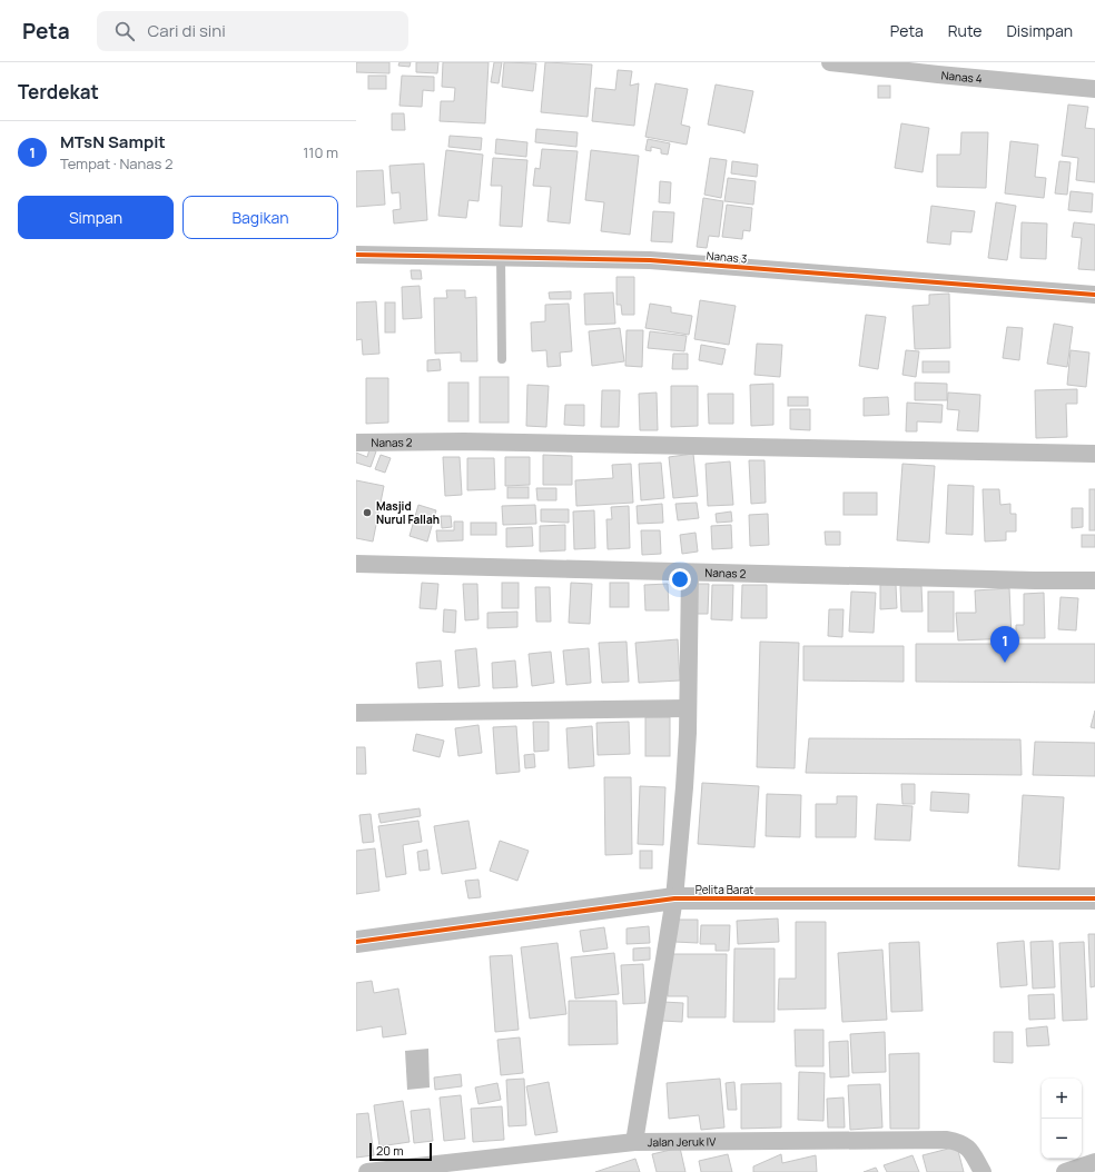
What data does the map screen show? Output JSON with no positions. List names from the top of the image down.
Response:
{
  "streets": {
    "street": [
      "Nanas 4",
      "Nanas 3",
      "Nanas 2",
      "Pelita Barat",
      "Jalan Jeruk IV"
    ]
  },
  "places": ["Masjid Nurul Fallah"],
  "scale_bar": "20 m",
  "page": {
    "header": "Peta",
    "search": "Cari di sini",
    "nav": ["Peta", "Rute", "Disimpan"],
    "heading": "Terdekat",
    "list": [
      {
        "mark": "1",
        "name": "MTsN Sampit",
        "note": "Tempat · Nanas 2",
        "value": "110 m"
      }
    ],
    "buttons": ["Simpan", "Bagikan"],
    "pins": "1",
    "map_buttons": ["+", "−"],
    "scale": "20 m"
  }
}
